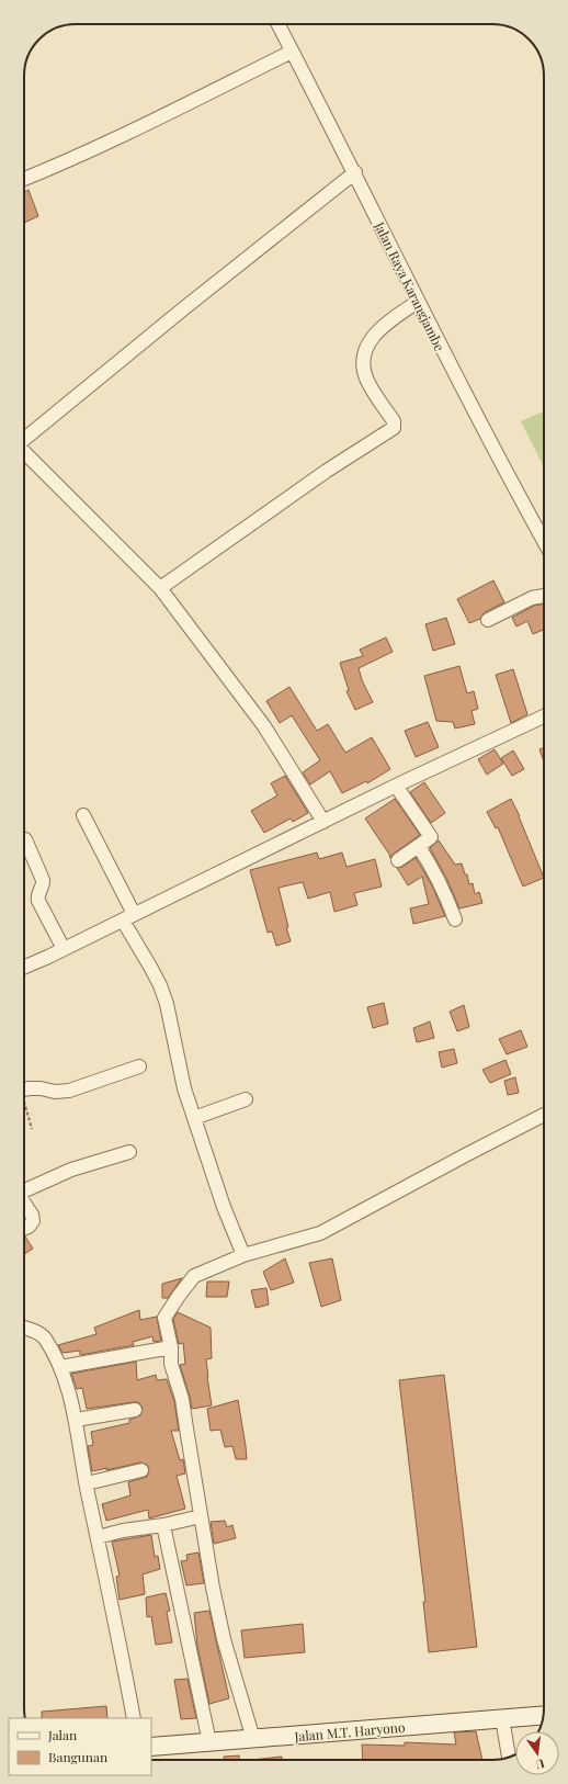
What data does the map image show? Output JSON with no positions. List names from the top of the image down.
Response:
{
  "streets": {
    "main road": ["Jalan M.T. Haryono"],
    "street": ["Jalan Raya Karangjambe"]
  },
  "legend": ["Jalan", "Bangunan"],
  "north": "bottom"
}
